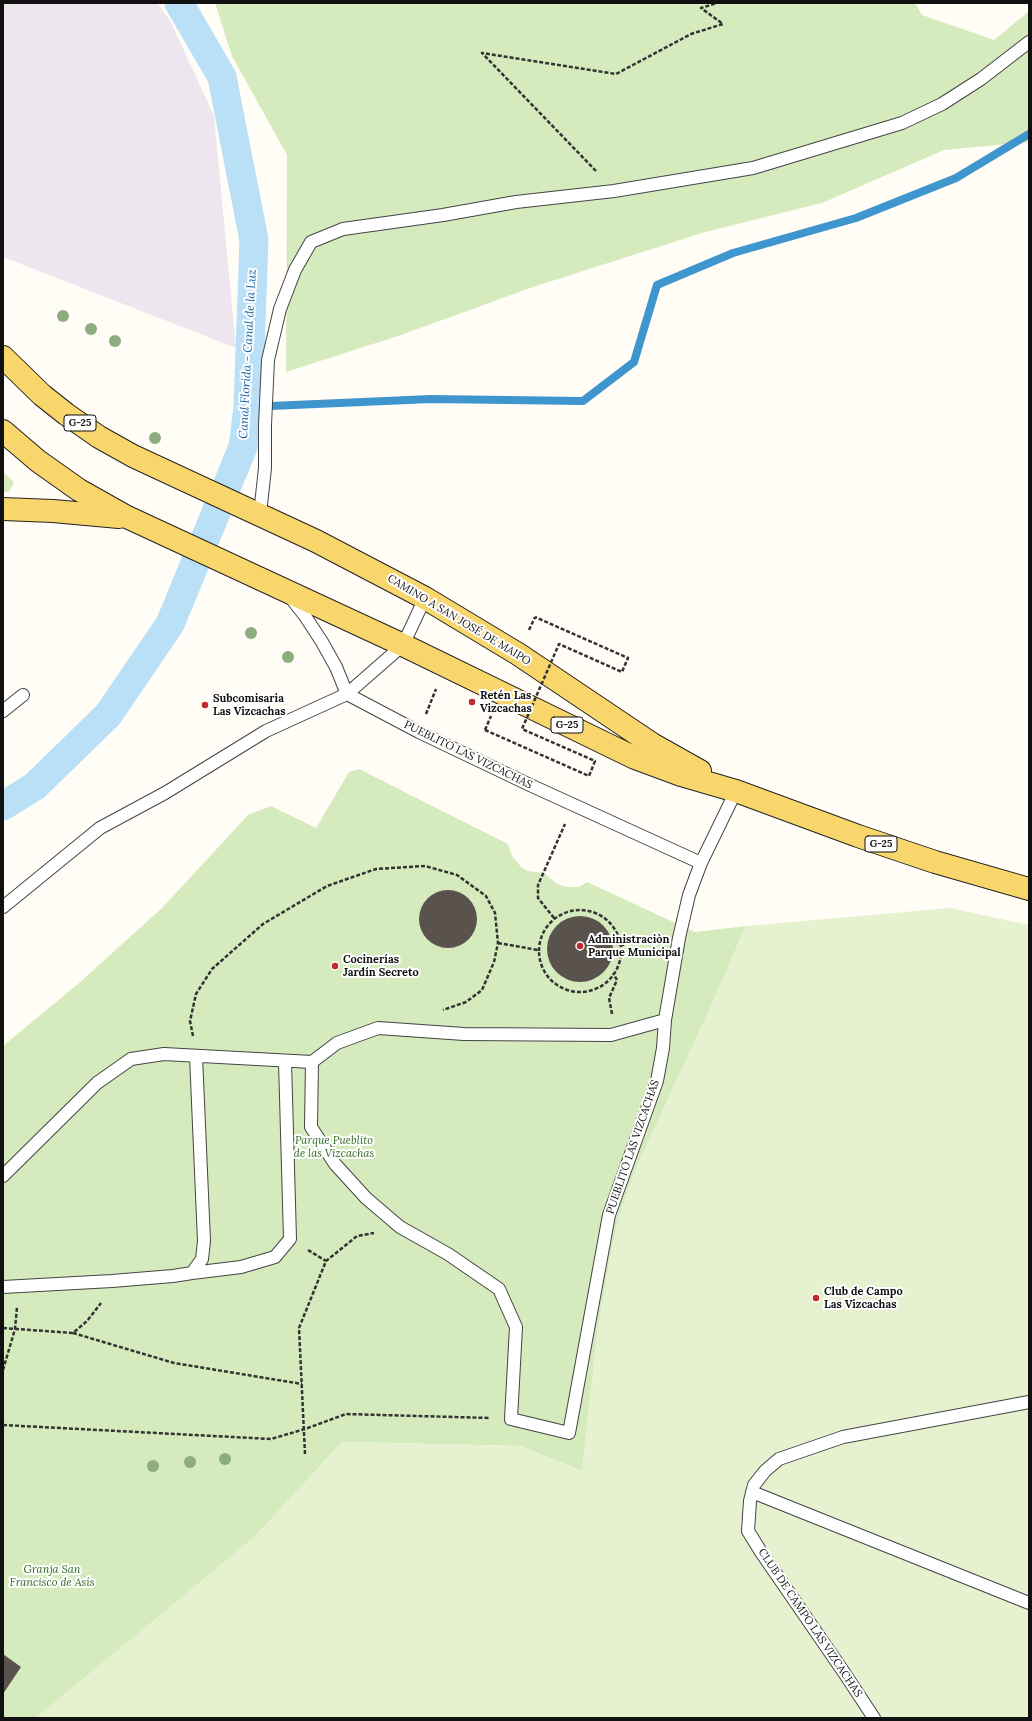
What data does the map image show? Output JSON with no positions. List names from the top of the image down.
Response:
{
  "streets": {
    "main road": ["G-25", "CAMINO A SAN JOSÉ DE MAIPO"],
    "lane": ["PUEBLITO LAS VIZCACHAS", "CLUB DE CAMPO LAS VIZCACHAS"]
  },
  "crossings": [
    ["G-25", "CAMINO A SAN JOSÉ DE MAIPO"],
    ["CAMINO A SAN JOSÉ DE MAIPO", "PUEBLITO LAS VIZCACHAS"]
  ],
  "water": ["Canal Florida - Canal de la Luz"],
  "parks": ["Parque Pueblito de las Vizcachas", "Granja San Francisco de Asís"],
  "places": [
    "Retén Las Vizcachas",
    "Subcomisaria Las Vizcachas",
    "Administraciòn Parque Municipal",
    "Cocinerías Jardín Secreto",
    "Club de Campo Las Vizcachas"
  ]
}
